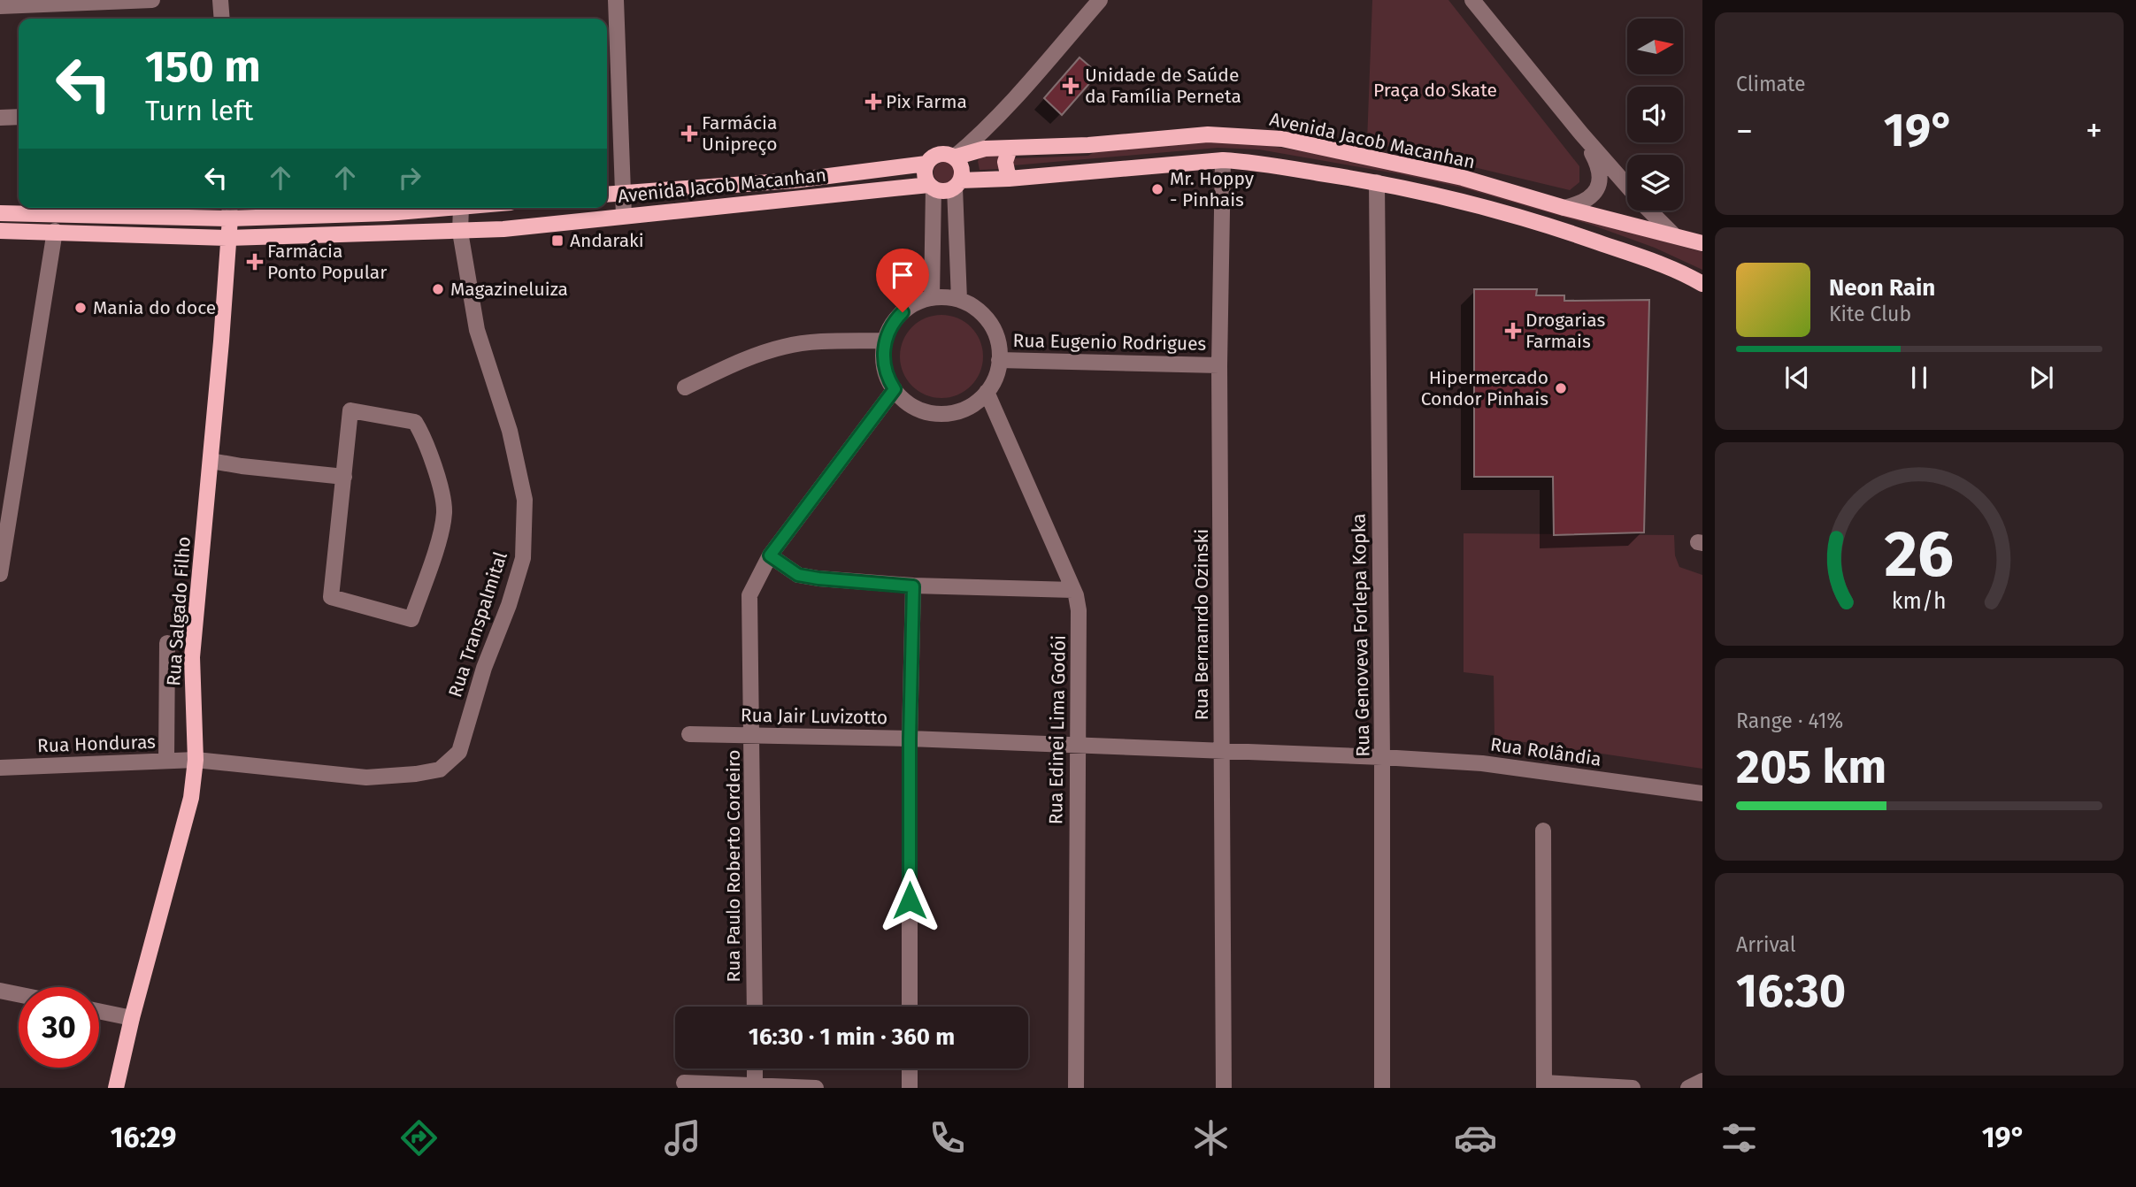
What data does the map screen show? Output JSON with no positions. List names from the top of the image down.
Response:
{
  "streets": {
    "main road": ["Avenida Jacob Macanhan", "Rua Salgado Filho"],
    "street": [
      "Rua Eugenio Rodrigues",
      "Rua Transpalmital",
      "Rua Bernanrdo Ozinski",
      "Rua Genoveva Forlepa Kopka",
      "Rua Jair Luvizotto",
      "Rua Edinei Lima Godói",
      "Rua Honduras",
      "Rua Rolândia",
      "Rua Paulo Roberto Cordeiro"
    ]
  },
  "crossings": [
    ["Avenida Jacob Macanhan", "Rua Salgado Filho"],
    ["Avenida Jacob Macanhan", "Rua Transpalmital"],
    ["Rua Eugenio Rodrigues", "Rua Bernanrdo Ozinski"],
    ["Rua Eugenio Rodrigues", "Rua Edinei Lima Godói"],
    ["Rua Eugenio Rodrigues", "Rua Paulo Roberto Cordeiro"],
    ["Rua Salgado Filho", "Rua Transpalmital"],
    ["Rua Salgado Filho", "Rua Honduras"],
    ["Rua Transpalmital", "Rua Honduras"],
    ["Rua Bernanrdo Ozinski", "Rua Jair Luvizotto"],
    ["Rua Genoveva Forlepa Kopka", "Rua Jair Luvizotto"],
    ["Rua Genoveva Forlepa Kopka", "Rua Rolândia"],
    ["Rua Jair Luvizotto", "Rua Edinei Lima Godói"],
    ["Rua Jair Luvizotto", "Rua Rolândia"],
    ["Rua Jair Luvizotto", "Rua Paulo Roberto Cordeiro"],
    ["Rua Edinei Lima Godói", "Rua Paulo Roberto Cordeiro"]
  ],
  "parks": ["Praça do Skate"],
  "places": {
    "health": [
      "Unidade de Saúde da Família Perneta",
      "Pix Farma",
      "Farmácia Unipreço",
      "Farmácia Ponto Popular",
      "Drogarias Farmais"
    ],
    "other": [
      "Mr. Hoppy - Pinhais",
      "Magazineluiza",
      "Mania do doce",
      "Hipermercado Condor Pinhais"
    ],
    "transit": ["Andaraki"]
  },
  "north": "right",
  "page": {
    "tile": [
      "Climate",
      ["Range · 41%", "205 km"],
      ["Arrival", "16:30"]
    ],
    "turn": ["150 m", "Turn left"],
    "heat": ["−", "19°", "+"],
    "song": ["Neon Rain", "Kite Club"],
    "limit": "30",
    "trip": "16:30 · 1 min · 360 m",
    "tabs": ["16:29", "19°"],
    "gauge": ["26", "km/h"]
  }
}
